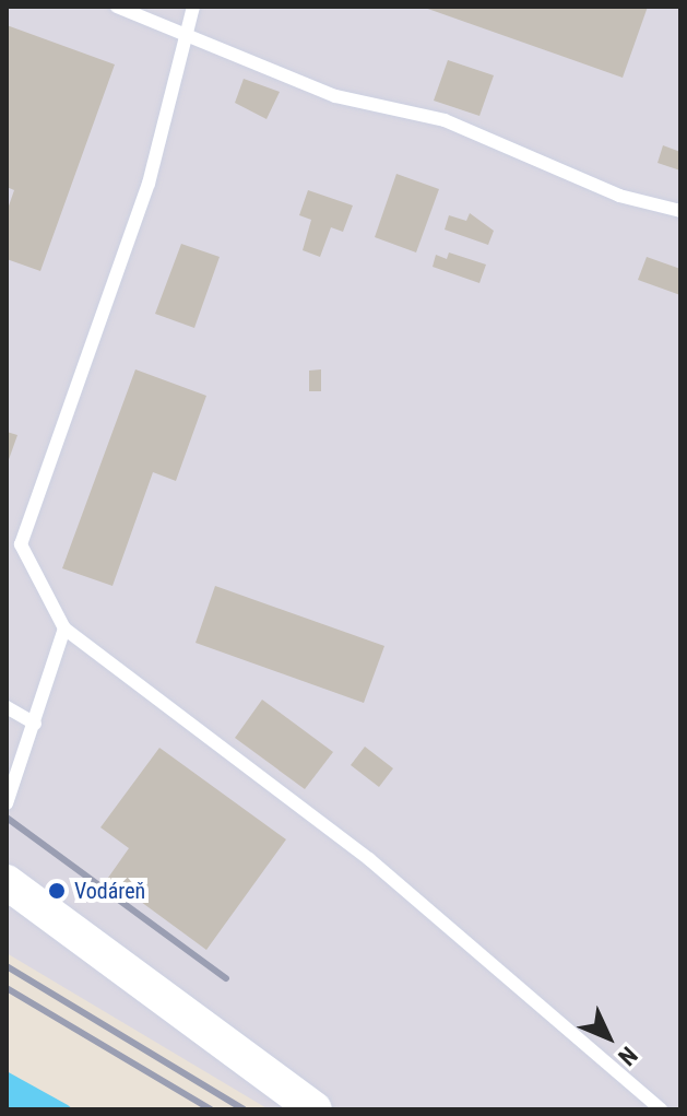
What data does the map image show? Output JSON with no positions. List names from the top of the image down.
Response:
{
  "places": ["Vodáreň"],
  "north": "bottom right"
}
